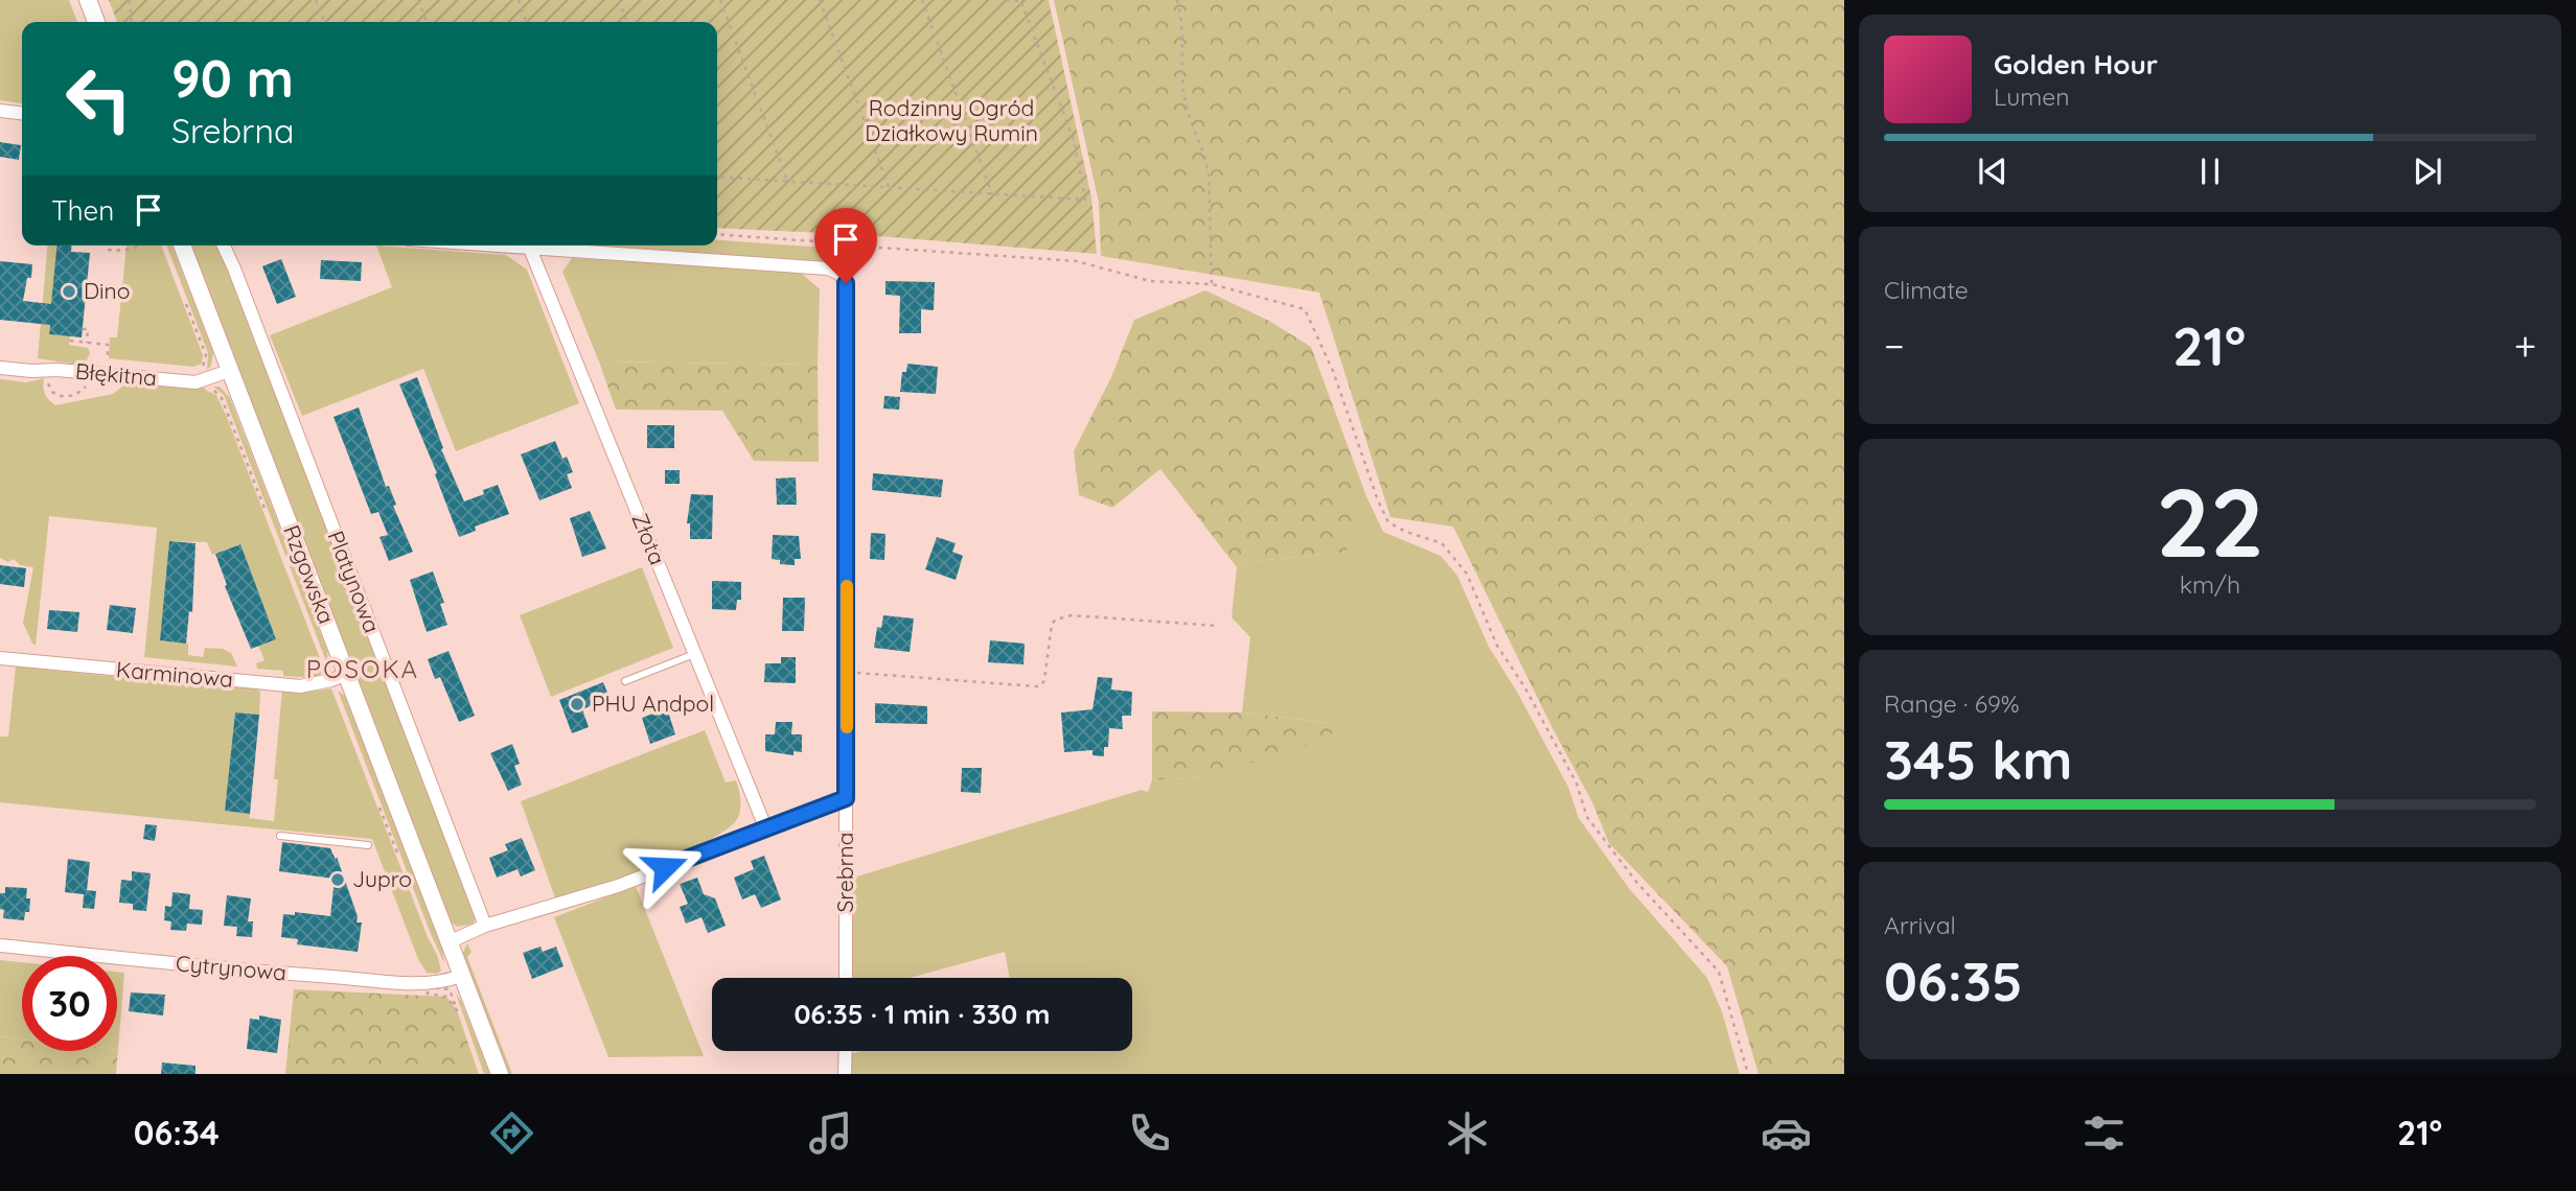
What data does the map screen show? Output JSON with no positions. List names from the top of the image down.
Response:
{
  "streets": {
    "street": [
      "Błękitna",
      "Złota",
      "Rzgowska",
      "Platynowa",
      "Karminowa",
      "Srebrna",
      "Cytrynowa"
    ]
  },
  "crossings": [
    ["Błękitna", "Rzgowska"],
    ["Rzgowska", "Karminowa"],
    ["Rzgowska", "Cytrynowa"]
  ],
  "districts": ["POSOKA"],
  "parks": ["Rodzinny Ogród Działkowy Rumin"],
  "places": ["Dino", "PHU Andpol", "Jupro"],
  "page": {
    "turn": ["90 m", "Srebrna"],
    "song": ["Golden Hour", "Lumen"],
    "then": "Then",
    "tile": [
      "Climate",
      ["22", "km/h"],
      ["Range · 69%", "345 km"],
      ["Arrival", "06:35"]
    ],
    "heat": ["−", "21°", "+"],
    "limit": "30",
    "trip": "06:35 · 1 min · 330 m",
    "tabs": ["06:34", "21°"]
  }
}
